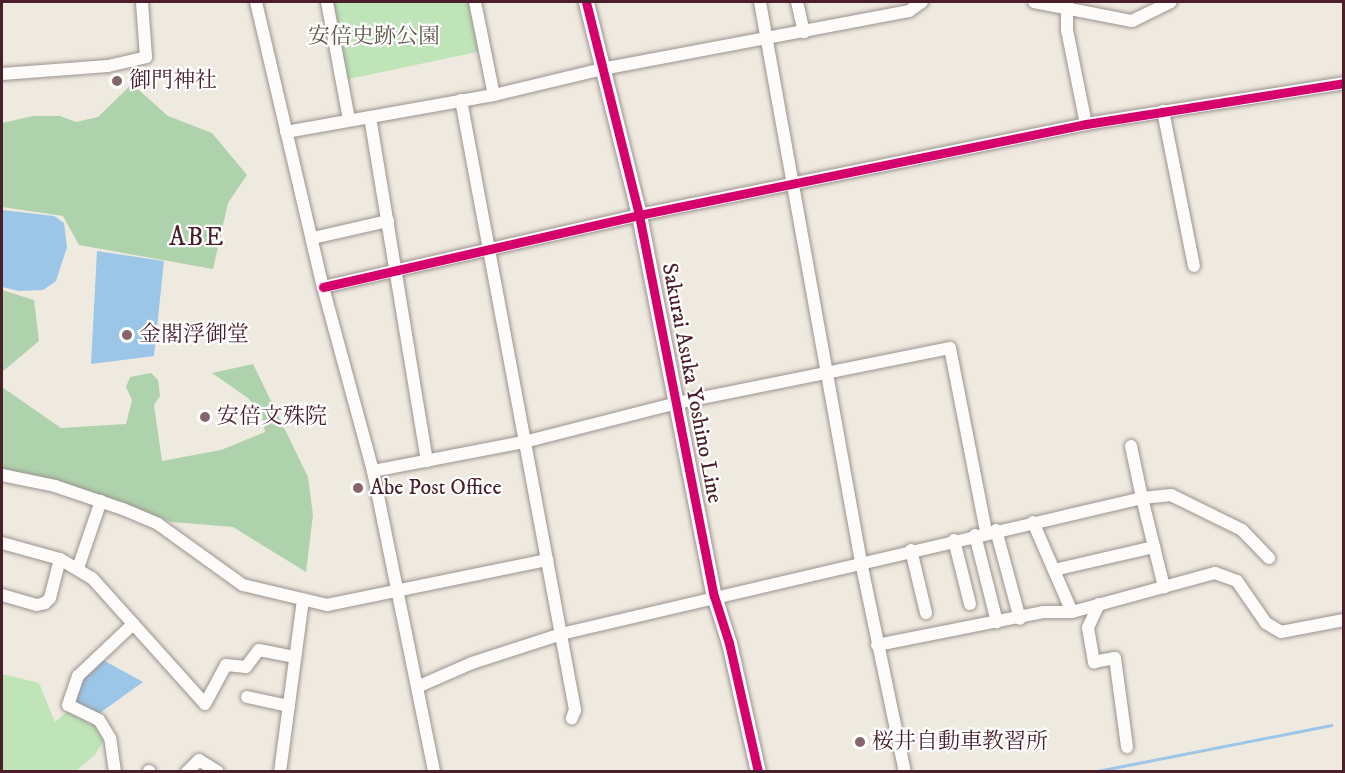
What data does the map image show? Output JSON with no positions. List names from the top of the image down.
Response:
{
  "streets": {
    "main road": ["Sakurai Asuka Yoshino Line"]
  },
  "districts": ["ABE"],
  "parks": ["安倍史跡公園"],
  "places": [
    "御門神社",
    "金閣浮御堂",
    "安倍文殊院",
    "Abe Post Office",
    "桜井自動車教習所"
  ]
}
